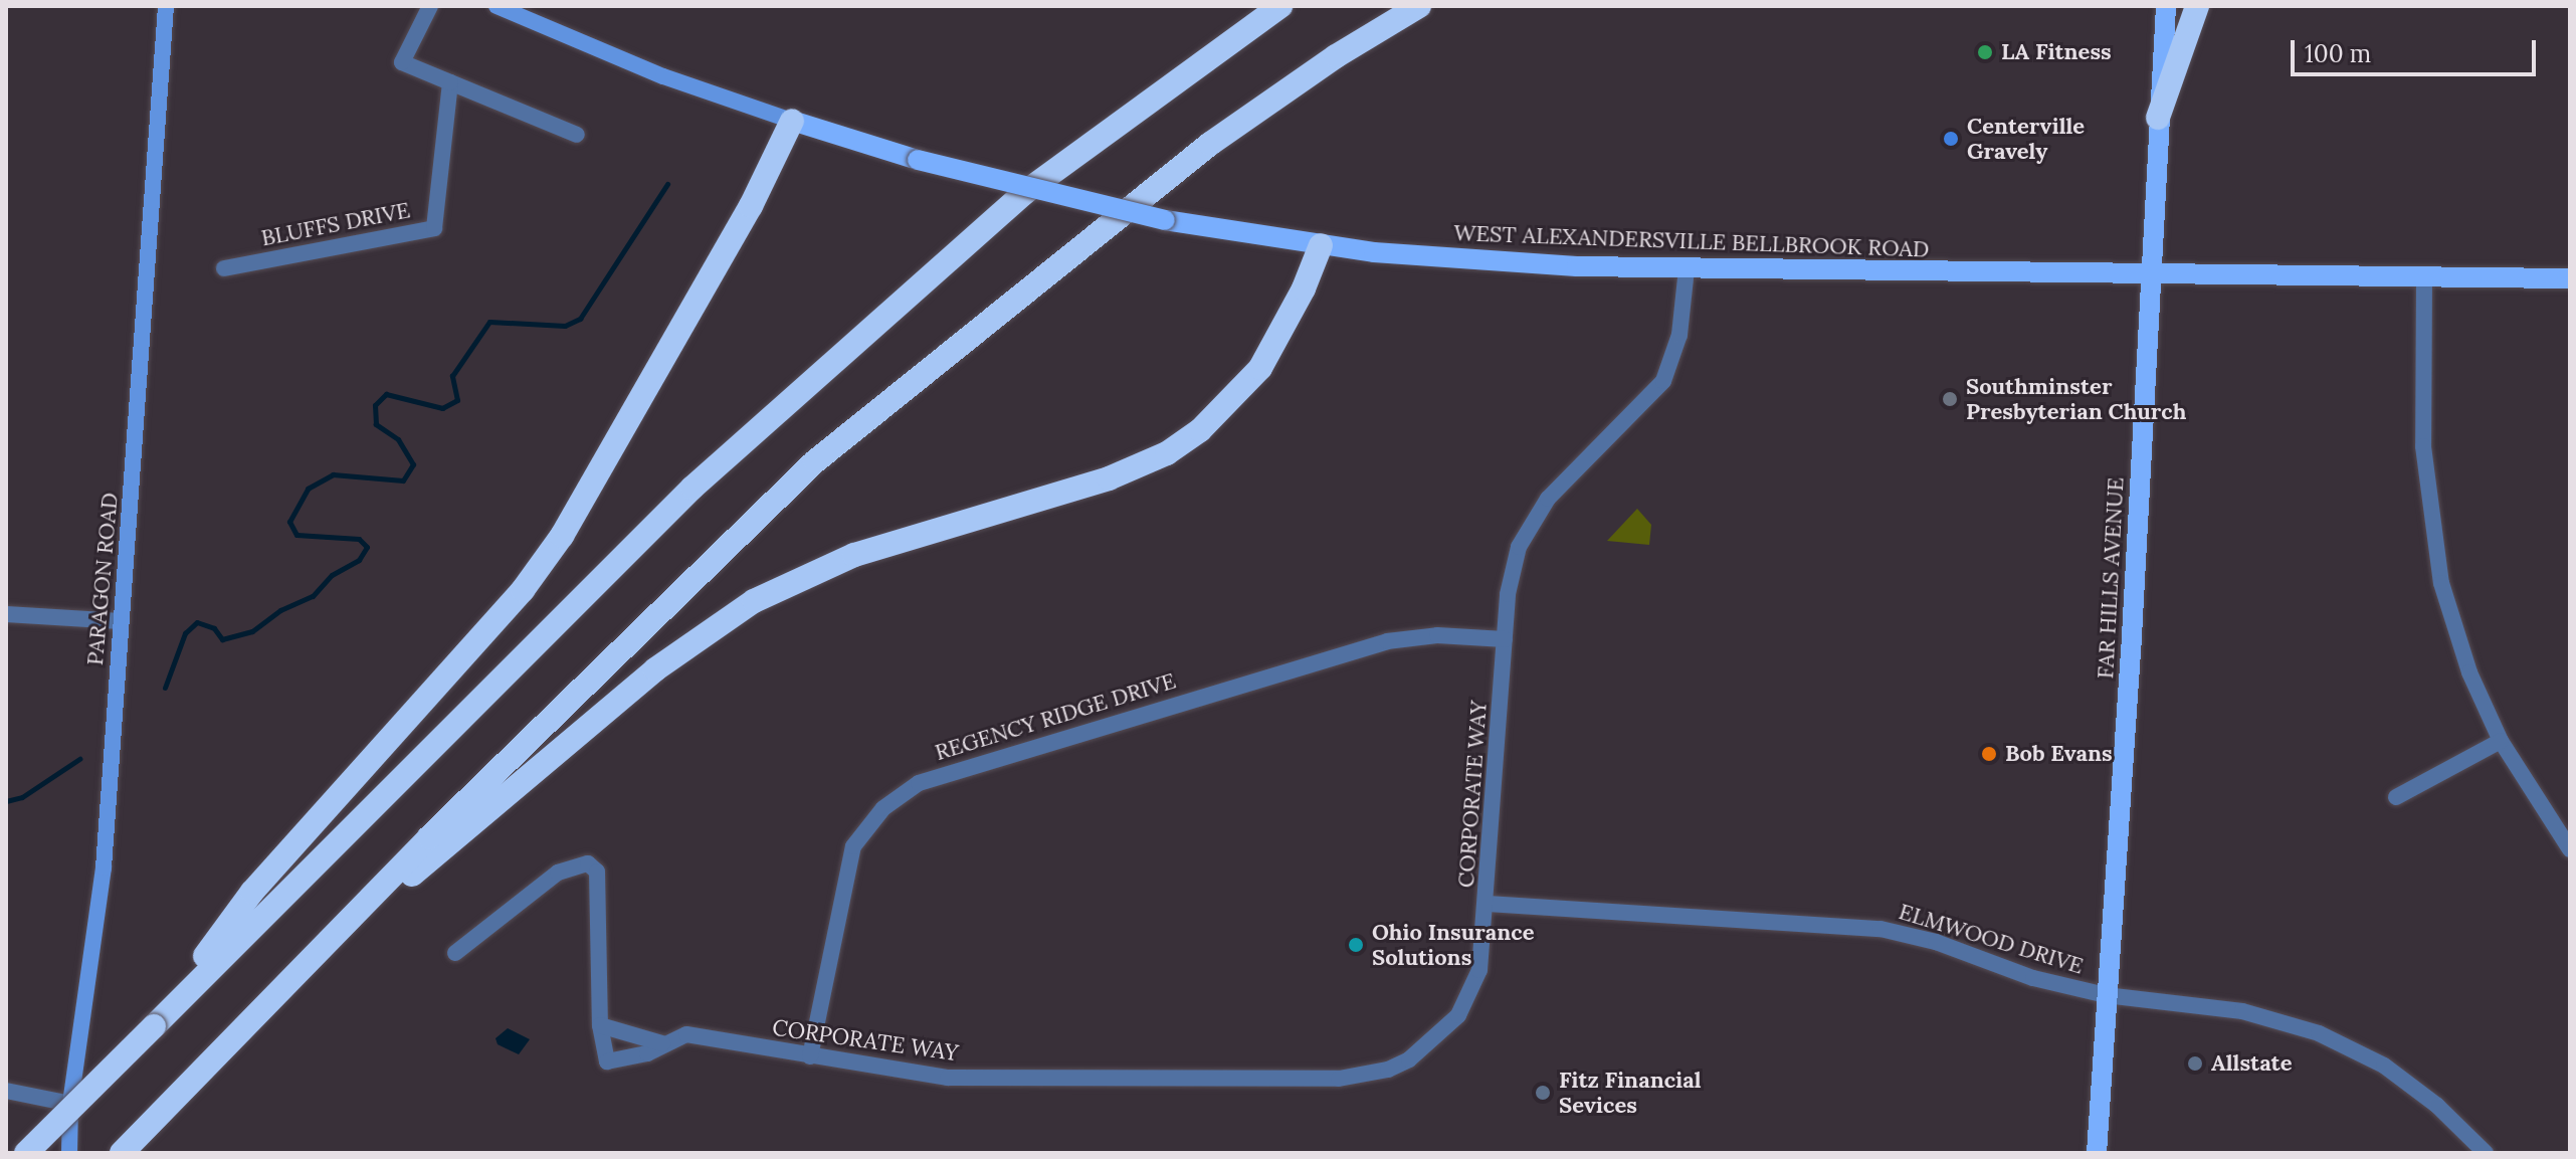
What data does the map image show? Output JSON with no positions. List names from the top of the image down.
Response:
{
  "streets": {
    "main road": ["WEST ALEXANDERSVILLE BELLBROOK ROAD", "FAR HILLS AVENUE"],
    "street": [
      "BLUFFS DRIVE",
      "PARAGON ROAD",
      "REGENCY RIDGE DRIVE",
      "CORPORATE WAY",
      "ELMWOOD DRIVE"
    ]
  },
  "crossings": [
    ["WEST ALEXANDERSVILLE BELLBROOK ROAD", "FAR HILLS AVENUE"],
    ["WEST ALEXANDERSVILLE BELLBROOK ROAD", "CORPORATE WAY"],
    ["FAR HILLS AVENUE", "ELMWOOD DRIVE"],
    ["REGENCY RIDGE DRIVE", "CORPORATE WAY"],
    ["CORPORATE WAY", "ELMWOOD DRIVE"]
  ],
  "places": [
    "LA Fitness",
    "Centerville Gravely",
    "Southminster Presbyterian Church",
    "Bob Evans",
    "Ohio Insurance Solutions",
    "Allstate",
    "Fitz Financial Sevices"
  ],
  "scale_bar": "100 m"
}
